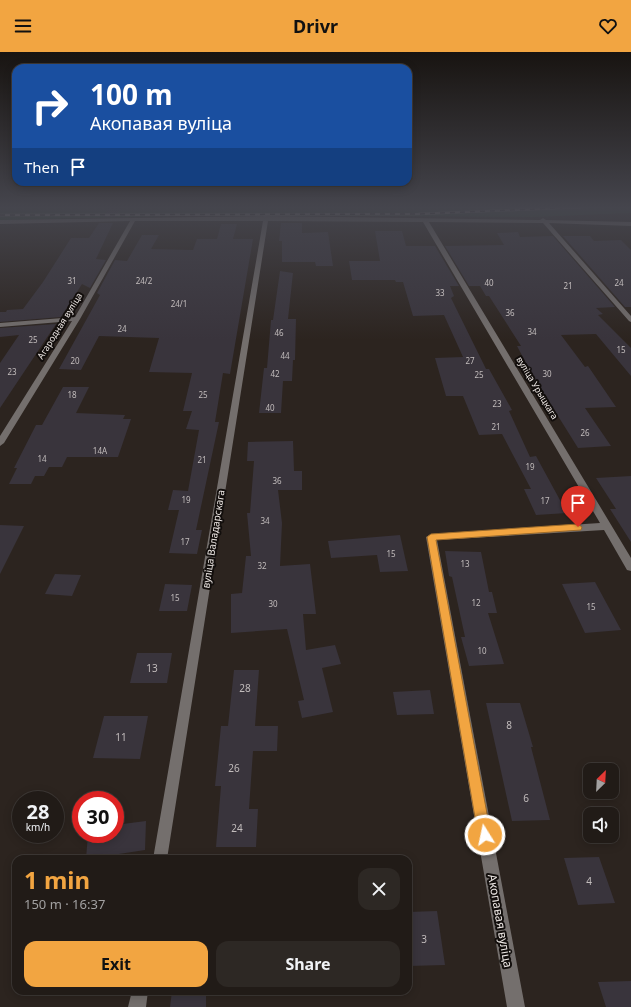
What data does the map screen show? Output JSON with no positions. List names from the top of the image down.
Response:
{
  "streets": {
    "street": [
      "Агародная вуліца",
      "вуліца Урыцкага",
      "вуліца Валадарскага",
      "Акопавая вуліца"
    ]
  },
  "crossings": [
    ["вуліца Урыцкага", "Акопавая вуліца"]
  ],
  "house_numbers": [
    "31",
    "24/2",
    "40",
    "24",
    "21",
    "33",
    "24/1",
    "36",
    "24",
    "34",
    "46",
    "25",
    "15",
    "44",
    "20",
    "27",
    "23",
    "42",
    "30",
    "25",
    "18",
    "25",
    "23",
    "40",
    "21",
    "26",
    "14А",
    "14",
    "21",
    "19",
    "36",
    "19",
    "17",
    "34",
    "17",
    "15",
    "13",
    "32",
    "15",
    "12",
    "30",
    "15",
    "10",
    "13",
    "28",
    "8",
    "11",
    "26",
    "6",
    "24",
    "4",
    "3"
  ],
  "north": "top right",
  "page": {
    "header": "Drivr",
    "turn": ["100 m", "Акопавая вуліца"],
    "then": "Then",
    "speed": "28 km/h",
    "limit": "30",
    "heading": ["1 min", "150 m · 16:37"],
    "buttons": ["Exit", "Share"]
  }
}
